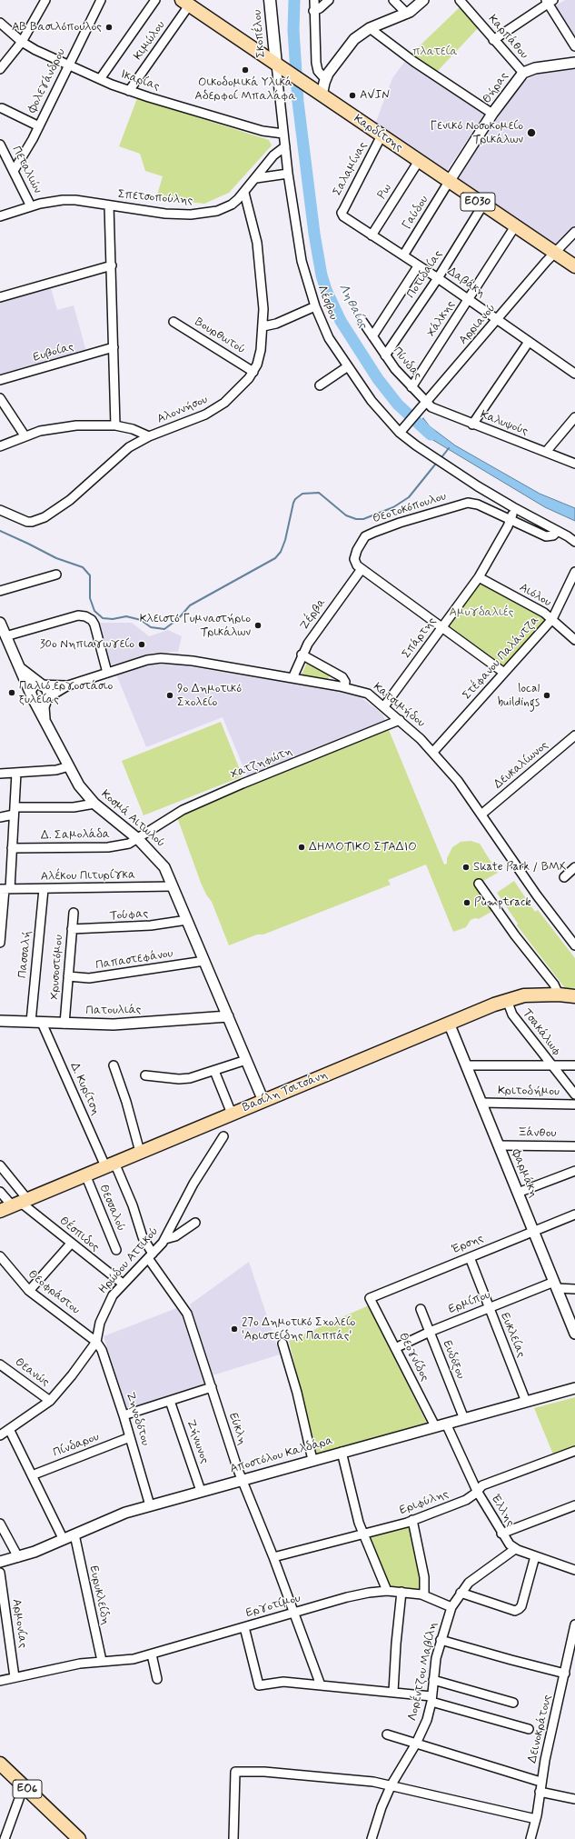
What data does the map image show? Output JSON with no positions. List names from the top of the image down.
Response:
{
  "streets": {
    "main road": [
      "Σκοπέλου",
      "Καρδίτσης",
      "ΕΟ30",
      "Βασίλη Τσιτσάνη",
      "ΕΟ6"
    ],
    "street": [
      "Καρπάθου",
      "Κιμώλου",
      "Φολεγάνδρου",
      "Ικαρίας",
      "Θήρας",
      "Σαλαμίνας",
      "Πεταλιών",
      "Ρω",
      "Σπετσοπούλης",
      "Γαύδου",
      "Ποτιδαίας",
      "Δαβάκη",
      "Λέσβου",
      "Χάλκης",
      "Αρριανού",
      "Βουρθωτού",
      "Ευβοίας",
      "Πύνδας",
      "Αλοννήσου",
      "Καλυψούς",
      "Θεοτοκόπουλου",
      "Αιόλου",
      "Ζέρβα",
      "Σπάρτης",
      "Στέφανου Παλάντζα",
      "Κατσιμήδου",
      "Χατζηφώτη",
      "Δευκαλίωνος",
      "Κοσμά Αιτωλού",
      "Δ. Σαμολάδα",
      "Αλέκου Πιτυρίγκα",
      "Τούφας",
      "Πασσαλή",
      "Παπαστεφάνου",
      "Χρυσοστόμου",
      "Πατουλιάς",
      "Τσακάλωφ",
      "Δ. Κυρίτση",
      "Κριτοδήμου",
      "Ξάνθου",
      "Φαρμάκη",
      "Θεσσαλού",
      "Θέσπιδος",
      "Έρσης",
      "Ηρώδου Αττικού",
      "Θεοφράστου",
      "Ερμίπου",
      "Ευκλείας",
      "Θεογνίδος",
      "Ευδόξου",
      "Θεανώς",
      "Ζηνοδότου",
      "Εύκλη",
      "Ζήνωνος",
      "Πίνδαρου",
      "Αποστόλου Καλδάρα",
      "Εριφύλης",
      "Έλλης",
      "Ευρυκλείδη",
      "Εργοτίμου",
      "Αρμονίας",
      "Λορέντζου Μαβίλη",
      "Δεινοκράτους"
    ]
  },
  "crossings": [
    ["Σκοπέλου", "Καρδίτσης"],
    ["Σκοπέλου", "Λέσβου"],
    ["Καρπάθου", "Θήρας"],
    ["Κιμώλου", "Ικαρίας"],
    ["Κιμώλου", "Καρδίτσης"],
    ["Φολεγάνδρου", "Ικαρίας"],
    ["Φολεγάνδρου", "Πεταλιών"],
    ["Ικαρίας", "Λέσβου"],
    ["Θήρας", "Καρδίτσης"],
    ["Θήρας", "Γαύδου"],
    ["Καρδίτσης", "Σαλαμίνας"],
    ["Καρδίτσης", "Ρω"],
    ["Καρδίτσης", "Γαύδου"],
    ["Καρδίτσης", "Ποτιδαίας"],
    ["Καρδίτσης", "Λέσβου"],
    ["Καρδίτσης", "Χάλκης"],
    ["Καρδίτσης", "Αρριανού"],
    ["Σαλαμίνας", "Δαβάκη"],
    ["Πεταλιών", "Σπετσοπούλης"],
    ["Ρω", "Δαβάκη"],
    ["Σπετσοπούλης", "Λέσβου"],
    ["Σπετσοπούλης", "Αλοννήσου"],
    ["Γαύδου", "Δαβάκη"],
    ["Ποτιδαίας", "Δαβάκη"],
    ["Ποτιδαίας", "Πύνδας"],
    ["Δαβάκη", "Χάλκης"],
    ["Δαβάκη", "Αρριανού"],
    ["Λέσβου", "Αρριανού"],
    ["Λέσβου", "Θεοτοκόπουλου"],
    ["Λέσβου", "Σπάρτης"],
    ["Χάλκης", "Πύνδας"],
    ["Αρριανού", "Πύνδας"],
    ["Αρριανού", "Καλυψούς"],
    ["Βουρθωτού", "Αλοννήσου"],
    ["Πύνδας", "Καλυψούς"],
    ["Θεοτοκόπουλου", "Ζέρβα"],
    ["Θεοτοκόπουλου", "Σπάρτης"],
    ["Αιόλου", "Σπάρτης"],
    ["Αιόλου", "Στέφανου Παλάντζα"],
    ["Ζέρβα", "Κατσιμήδου"],
    ["Σπάρτης", "Κατσιμήδου"],
    ["Στέφανου Παλάντζα", "Κατσιμήδου"],
    ["Κατσιμήδου", "Χατζηφώτη"],
    ["Κατσιμήδου", "Δευκαλίωνος"],
    ["Χατζηφώτη", "Κοσμά Αιτωλού"],
    ["Χατζηφώτη", "Δ. Σαμολάδα"],
    ["Κοσμά Αιτωλού", "Δ. Σαμολάδα"],
    ["Κοσμά Αιτωλού", "Αλέκου Πιτυρίγκα"],
    ["Κοσμά Αιτωλού", "Τούφας"],
    ["Κοσμά Αιτωλού", "Παπαστεφάνου"],
    ["Κοσμά Αιτωλού", "Πατουλιάς"],
    ["Κοσμά Αιτωλού", "Βασίλη Τσιτσάνη"],
    ["Αλέκου Πιτυρίγκα", "Πασσαλή"],
    ["Τούφας", "Χρυσοστόμου"],
    ["Πασσαλή", "Πατουλιάς"],
    ["Παπαστεφάνου", "Χρυσοστόμου"],
    ["Χρυσοστόμου", "Πατουλιάς"],
    ["Πατουλιάς", "Δ. Κυρίτση"],
    ["Τσακάλωφ", "Βασίλη Τσιτσάνη"],
    ["Δ. Κυρίτση", "Βασίλη Τσιτσάνη"],
    ["Δ. Κυρίτση", "Εύκλη"],
    ["Βασίλη Τσιτσάνη", "Φαρμάκη"],
    ["Βασίλη Τσιτσάνη", "Θεσσαλού"],
    ["Βασίλη Τσιτσάνη", "Θέσπιδος"],
    ["Βασίλη Τσιτσάνη", "Εύκλη"],
    ["Κριτοδήμου", "Φαρμάκη"],
    ["Ξάνθου", "Φαρμάκη"],
    ["Φαρμάκη", "Έρσης"],
    ["Φαρμάκη", "Ερμίπου"],
    ["Θέσπιδος", "Ηρώδου Αττικού"],
    ["Έρσης", "Ευκλείας"],
    ["Έρσης", "Θεογνίδος"],
    ["Ηρώδου Αττικού", "Θεοφράστου"],
    ["Ηρώδου Αττικού", "Θεανώς"],
    ["Ηρώδου Αττικού", "Ζηνοδότου"],
    ["Ηρώδου Αττικού", "Εύκλη"],
    ["Θεοφράστου", "Ζηνοδότου"],
    ["Ερμίπου", "Ευκλείας"],
    ["Ερμίπου", "Θεογνίδος"],
    ["Ερμίπου", "Ευδόξου"],
    ["Ευκλείας", "Αποστόλου Καλδάρα"],
    ["Θεογνίδος", "Αποστόλου Καλδάρα"],
    ["Ευδόξου", "Αποστόλου Καλδάρα"],
    ["Ζηνοδότου", "Πίνδαρου"],
    ["Ζηνοδότου", "Αποστόλου Καλδάρα"],
    ["Εύκλη", "Αποστόλου Καλδάρα"],
    ["Εύκλη", "Εριφύλης"],
    ["Εύκλη", "Εργοτίμου"],
    ["Ζήνωνος", "Αποστόλου Καλδάρα"],
    ["Αποστόλου Καλδάρα", "Έλλης"],
    ["Αποστόλου Καλδάρα", "Ευρυκλείδη"],
    ["Εριφύλης", "Έλλης"],
    ["Έλλης", "Λορέντζου Μαβίλη"],
    ["Ευρυκλείδη", "Εργοτίμου"],
    ["Εργοτίμου", "Αρμονίας"],
    ["Εργοτίμου", "Λορέντζου Μαβίλη"]
  ],
  "water": ["Ληθαίος"],
  "parks": ["πλατεία", "Αμυγδαλιές"],
  "places": [
    "ΑΒ Βασιλόπουλος",
    "Οικοδομικά Υλικά Αδερφοί Μπαλάφα",
    "AVIN",
    "Γενικό Νοσοκομείο Τρικάλων",
    "Κλειστό Γυμναστήριο Τρικάλων",
    "30ο Νηπιαγωγείο",
    "Παλιό εργοστάσιο ξυλείας",
    "9ο Δημοτικό Σχολείο",
    "local buildings",
    "ΔΗΜΟΤΙΚΟ ΣΤΑΔΙΟ",
    "Skate Park / BMX",
    "Pumptrack",
    "27ο Δημοτικό Σχολείο 'Αριστείδης Παππάς'"
  ]
}
